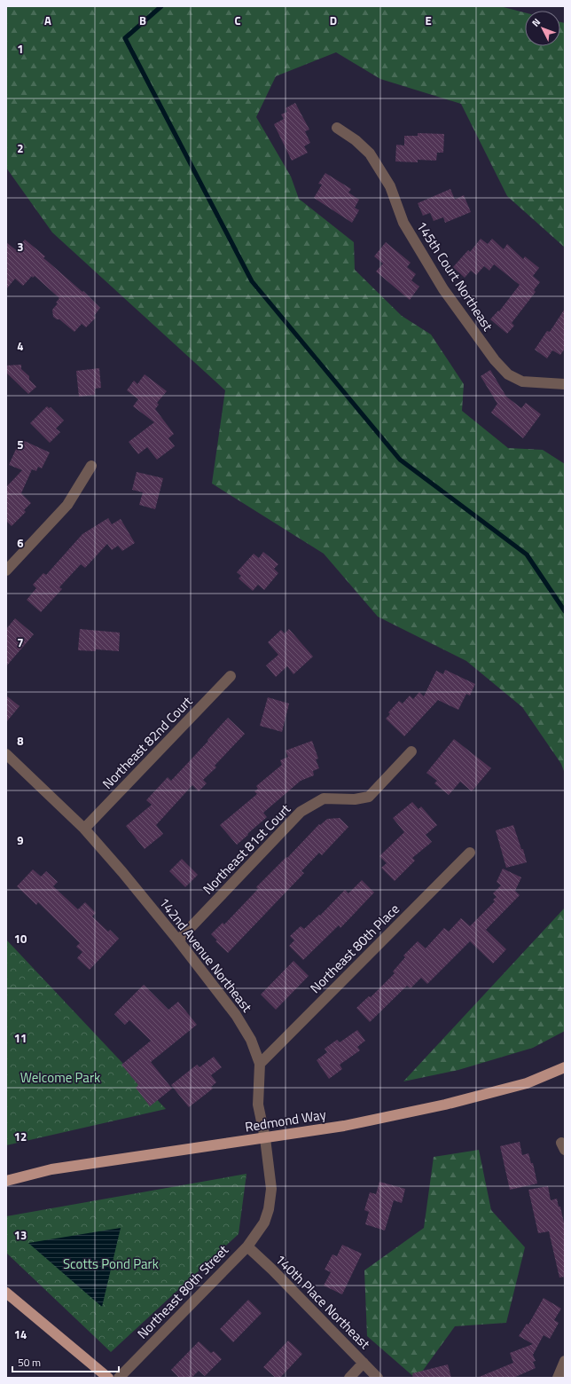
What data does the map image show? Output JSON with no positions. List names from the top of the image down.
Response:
{
  "streets": {
    "main road": ["Redmond Way"],
    "street": [
      "145th Court Northeast",
      "Northeast 82nd Court",
      "Northeast 81st Court",
      "Northeast 80th Place",
      "142nd Avenue Northeast",
      "Northeast 80th Street",
      "140th Place Northeast"
    ]
  },
  "crossings": [
    ["Northeast 82nd Court", "142nd Avenue Northeast"],
    ["Northeast 81st Court", "142nd Avenue Northeast"],
    ["Northeast 80th Place", "142nd Avenue Northeast"],
    ["142nd Avenue Northeast", "Redmond Way"],
    ["142nd Avenue Northeast", "Northeast 80th Street"],
    ["Northeast 80th Street", "140th Place Northeast"]
  ],
  "parks": ["Welcome Park", "Scotts Pond Park"],
  "scale_bar": "50 m",
  "north": "top left",
  "grid": {
    "columns": [
      "A",
      "B",
      "C",
      "D",
      "E"
    ],
    "rows": [
      "1",
      "2",
      "3",
      "4",
      "5",
      "6",
      "7",
      "8",
      "9",
      "10",
      "11",
      "12",
      "13",
      "14"
    ]
  }
}
